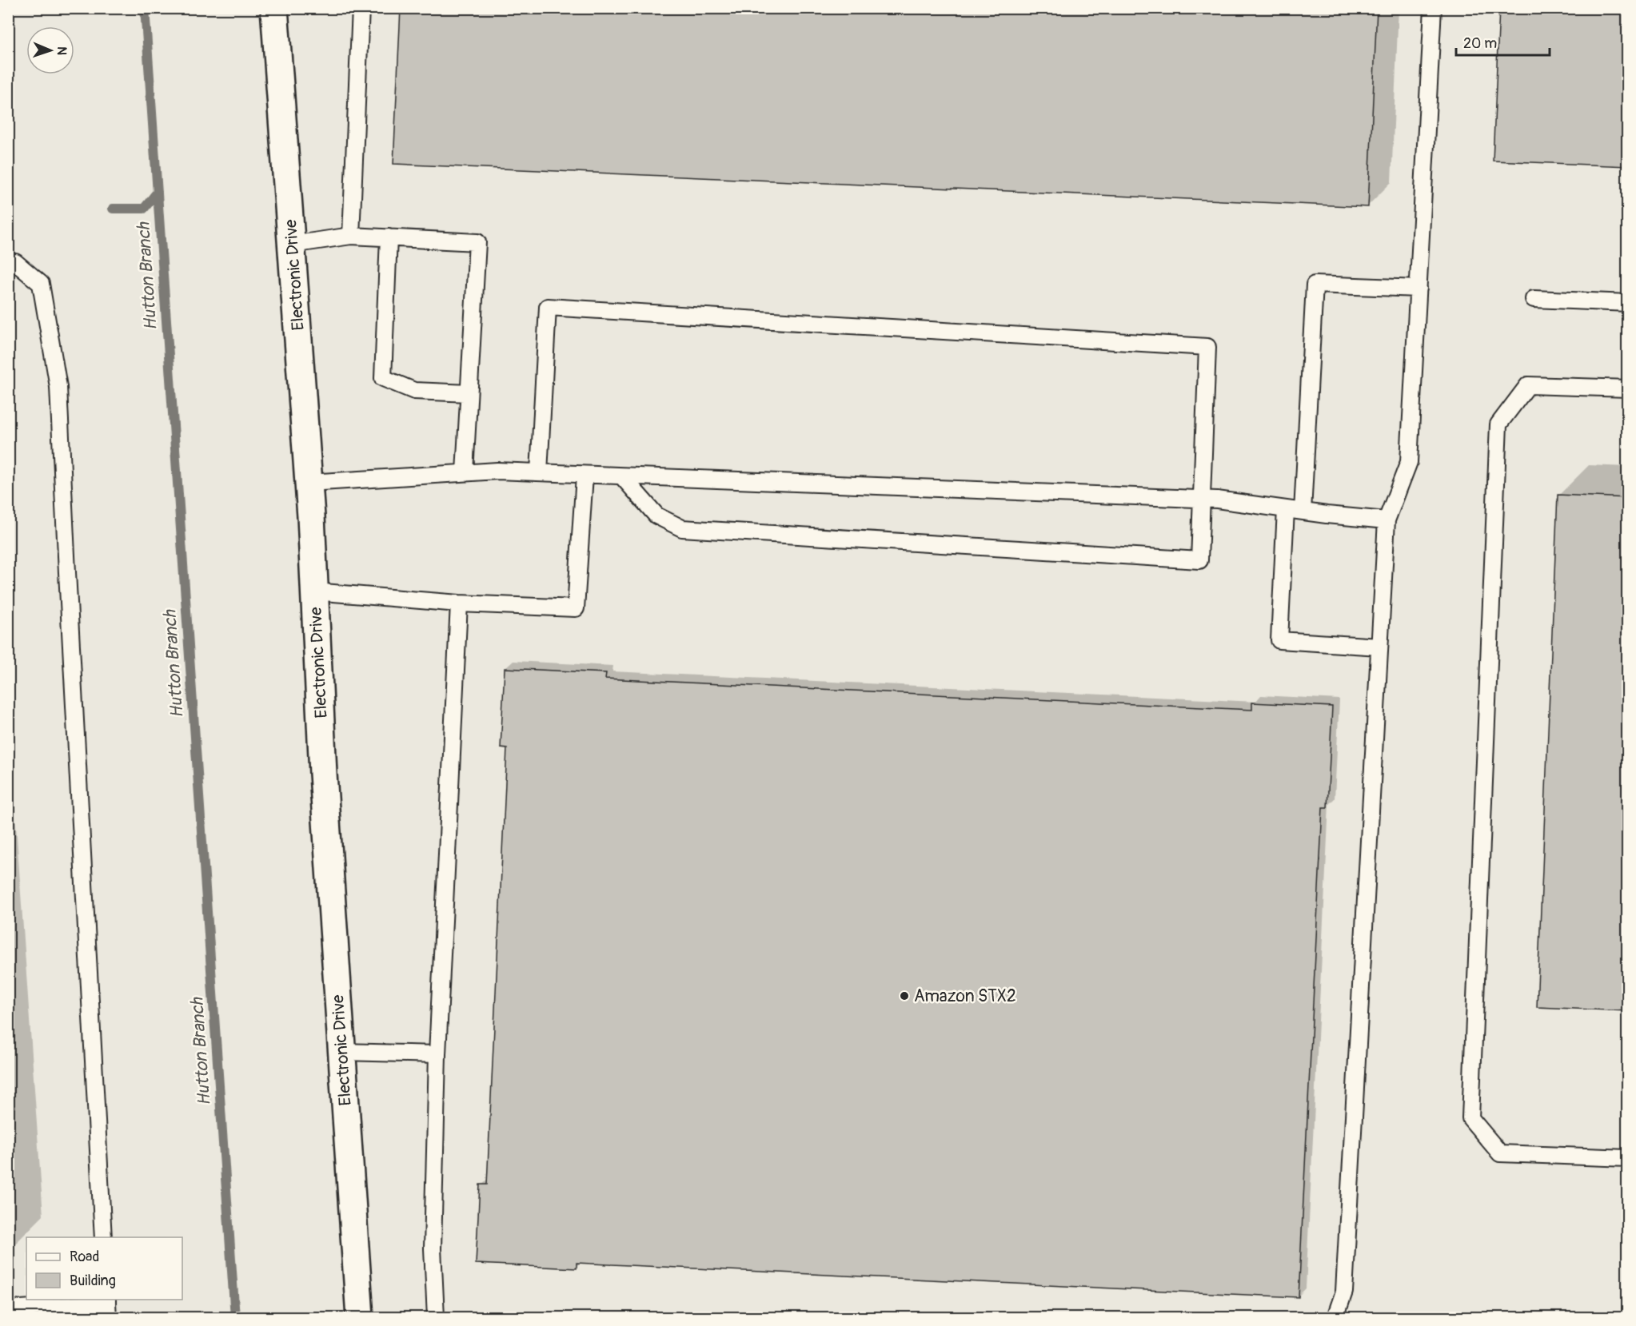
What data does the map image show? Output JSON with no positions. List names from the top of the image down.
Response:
{
  "streets": {
    "street": ["Electronic Drive"]
  },
  "water": ["Hutton Branch"],
  "places": ["Amazon STX2"],
  "legend": ["Road", "Building"],
  "scale_bar": "20 m",
  "north": "right"
}
